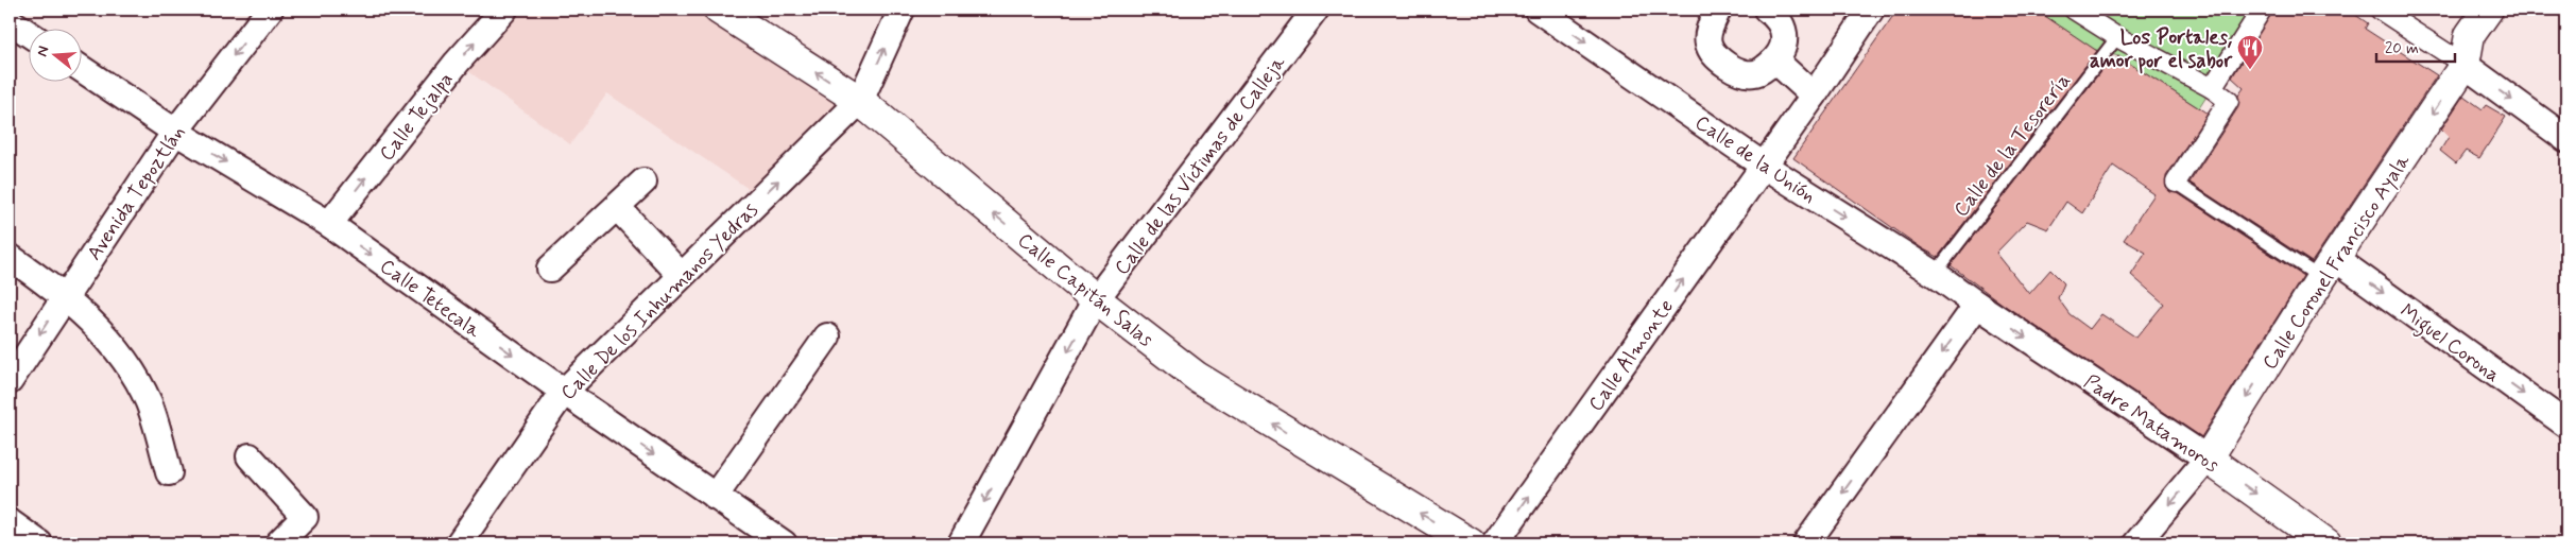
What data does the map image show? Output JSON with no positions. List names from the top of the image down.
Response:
{
  "streets": {
    "street": [
      "Calle Tejalpa",
      "Calle de la Unión",
      "Calle de las Víctimas de Calleja",
      "Avenida Tepoztlán",
      "Calle Coronel Francisco Ayala",
      "Calle Capitán Salas",
      "Calle Tetecala",
      "Calle De los Inhumanos Yedras",
      "Miguel Corona",
      "Calle Almonte",
      "Padre Matamoros"
    ],
    "lane": ["Calle de la Tesorería"]
  },
  "crossings": [
    ["Calle Tejalpa", "Calle Tetecala"],
    ["Calle de la Tesorería", "Calle de la Unión"],
    ["Calle de la Unión", "Calle Almonte"],
    ["Calle de la Unión", "Padre Matamoros"],
    ["Calle de las Víctimas de Calleja", "Calle Capitán Salas"],
    ["Avenida Tepoztlán", "Calle Tetecala"],
    ["Calle Coronel Francisco Ayala", "Miguel Corona"],
    ["Calle Coronel Francisco Ayala", "Padre Matamoros"],
    ["Calle Capitán Salas", "Calle De los Inhumanos Yedras"],
    ["Calle Tetecala", "Calle De los Inhumanos Yedras"]
  ],
  "one_way": [
    "Calle de la Unión",
    "Avenida Tepoztlán",
    "Calle Coronel Francisco Ayala",
    "Calle Capitán Salas",
    "Calle Tetecala",
    "Miguel Corona",
    "Calle Almonte",
    "Padre Matamoros"
  ],
  "places": {
    "restaurant": ["Los Portales, amor por el sabor"]
  },
  "scale_bar": "20 m",
  "north": "left"
}
